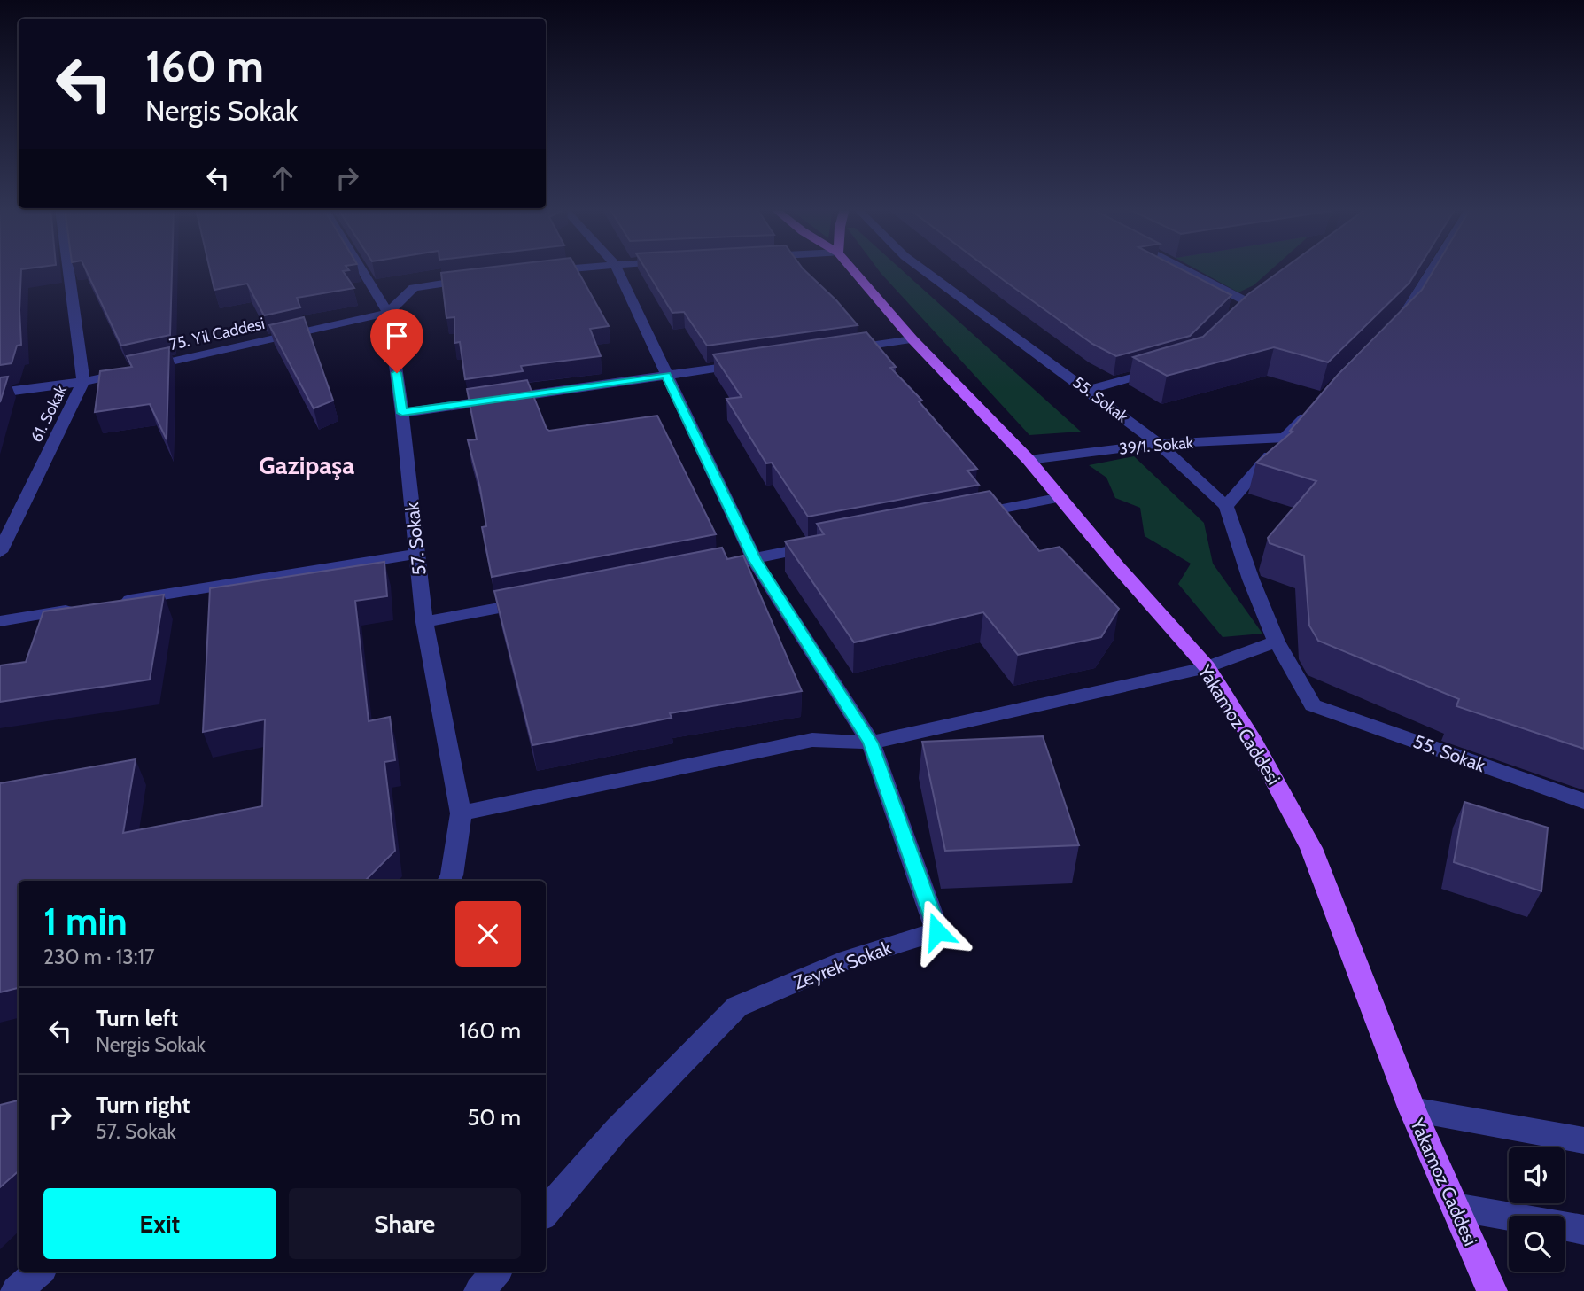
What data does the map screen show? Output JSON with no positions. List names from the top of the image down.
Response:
{
  "streets": {
    "main road": ["Yakamoz Caddesi"],
    "street": [
      "75. Yil Caddesi",
      "55. Sokak",
      "61. Sokak",
      "39/1. Sokak",
      "57. Sokak",
      "Zeyrek Sokak"
    ]
  },
  "crossings": [
    ["75. Yil Caddesi", "61. Sokak"],
    ["75. Yil Caddesi", "57. Sokak"],
    ["55. Sokak", "39/1. Sokak"],
    ["39/1. Sokak", "Yakamoz Caddesi"]
  ],
  "districts": ["Gazipaşa"],
  "page": {
    "turn": ["160 m", "Nergis Sokak"],
    "heading": ["1 min", "230 m · 13:17"],
    "list": [
      {
        "name": "Turn left",
        "note": "Nergis Sokak",
        "value": "160 m"
      },
      {
        "name": "Turn right",
        "note": "57. Sokak",
        "value": "50 m"
      }
    ],
    "buttons": ["Exit", "Share"]
  }
}
